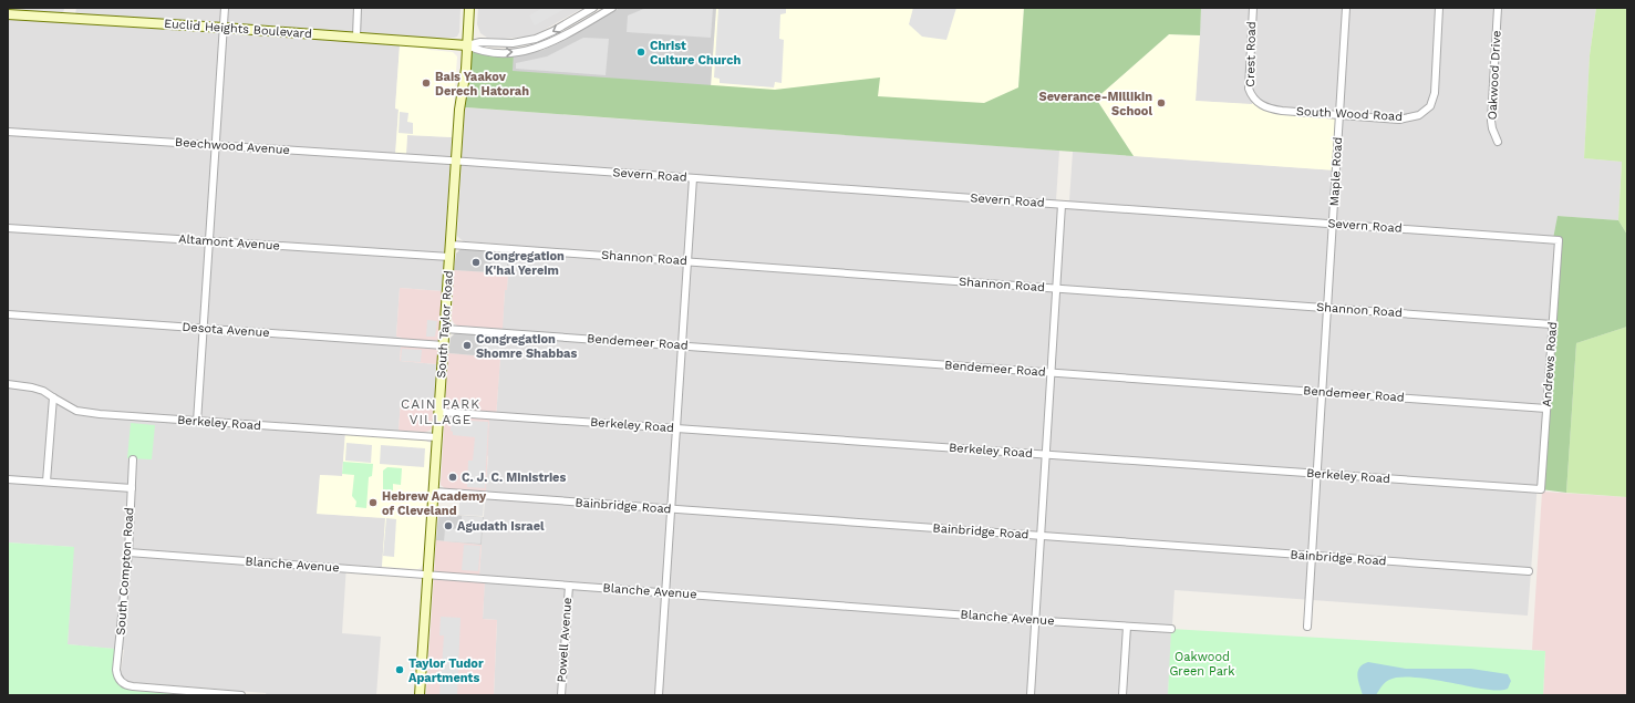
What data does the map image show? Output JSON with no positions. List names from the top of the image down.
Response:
{
  "streets": {
    "main road": ["Euclid Heights Boulevard", "South Taylor Road"],
    "street": [
      "Crest Road",
      "Oakwood Drive",
      "South Wood Road",
      "Beechwood Avenue",
      "Maple Road",
      "Severn Road",
      "Altamont Avenue",
      "Shannon Road",
      "Desota Avenue",
      "Bendemeer Road",
      "Andrews Road",
      "Berkeley Road",
      "Bainbridge Road",
      "Blanche Avenue",
      "South Compton Road",
      "Powell Avenue"
    ]
  },
  "crossings": [
    ["Euclid Heights Boulevard", "South Taylor Road"],
    ["Crest Road", "South Wood Road"],
    ["South Wood Road", "Maple Road"],
    ["Beechwood Avenue", "Severn Road"],
    ["Beechwood Avenue", "South Taylor Road"],
    ["Maple Road", "Severn Road"],
    ["Maple Road", "Shannon Road"],
    ["Maple Road", "Bendemeer Road"],
    ["Maple Road", "Berkeley Road"],
    ["Maple Road", "Bainbridge Road"],
    ["Severn Road", "South Taylor Road"],
    ["Severn Road", "Andrews Road"],
    ["Altamont Avenue", "South Taylor Road"],
    ["Shannon Road", "South Taylor Road"],
    ["Shannon Road", "Andrews Road"],
    ["South Taylor Road", "Desota Avenue"],
    ["South Taylor Road", "Bendemeer Road"],
    ["South Taylor Road", "Berkeley Road"],
    ["South Taylor Road", "Bainbridge Road"],
    ["South Taylor Road", "Blanche Avenue"],
    ["Bendemeer Road", "Andrews Road"],
    ["Andrews Road", "Berkeley Road"],
    ["Blanche Avenue", "South Compton Road"],
    ["Blanche Avenue", "Powell Avenue"]
  ],
  "districts": ["CAIN PARK VILLAGE"],
  "parks": ["Oakwood Green Park"],
  "places": [
    "Christ Culture Church",
    "Bais Yaakov Derech Hatorah",
    "Severance-Millikin School",
    "Congregation K'hal Yereim",
    "Congregation Shomre Shabbas",
    "C. J. C. Ministries",
    "Hebrew Academy of Cleveland",
    "Agudath Israel",
    "Taylor Tudor Apartments"
  ]
}
